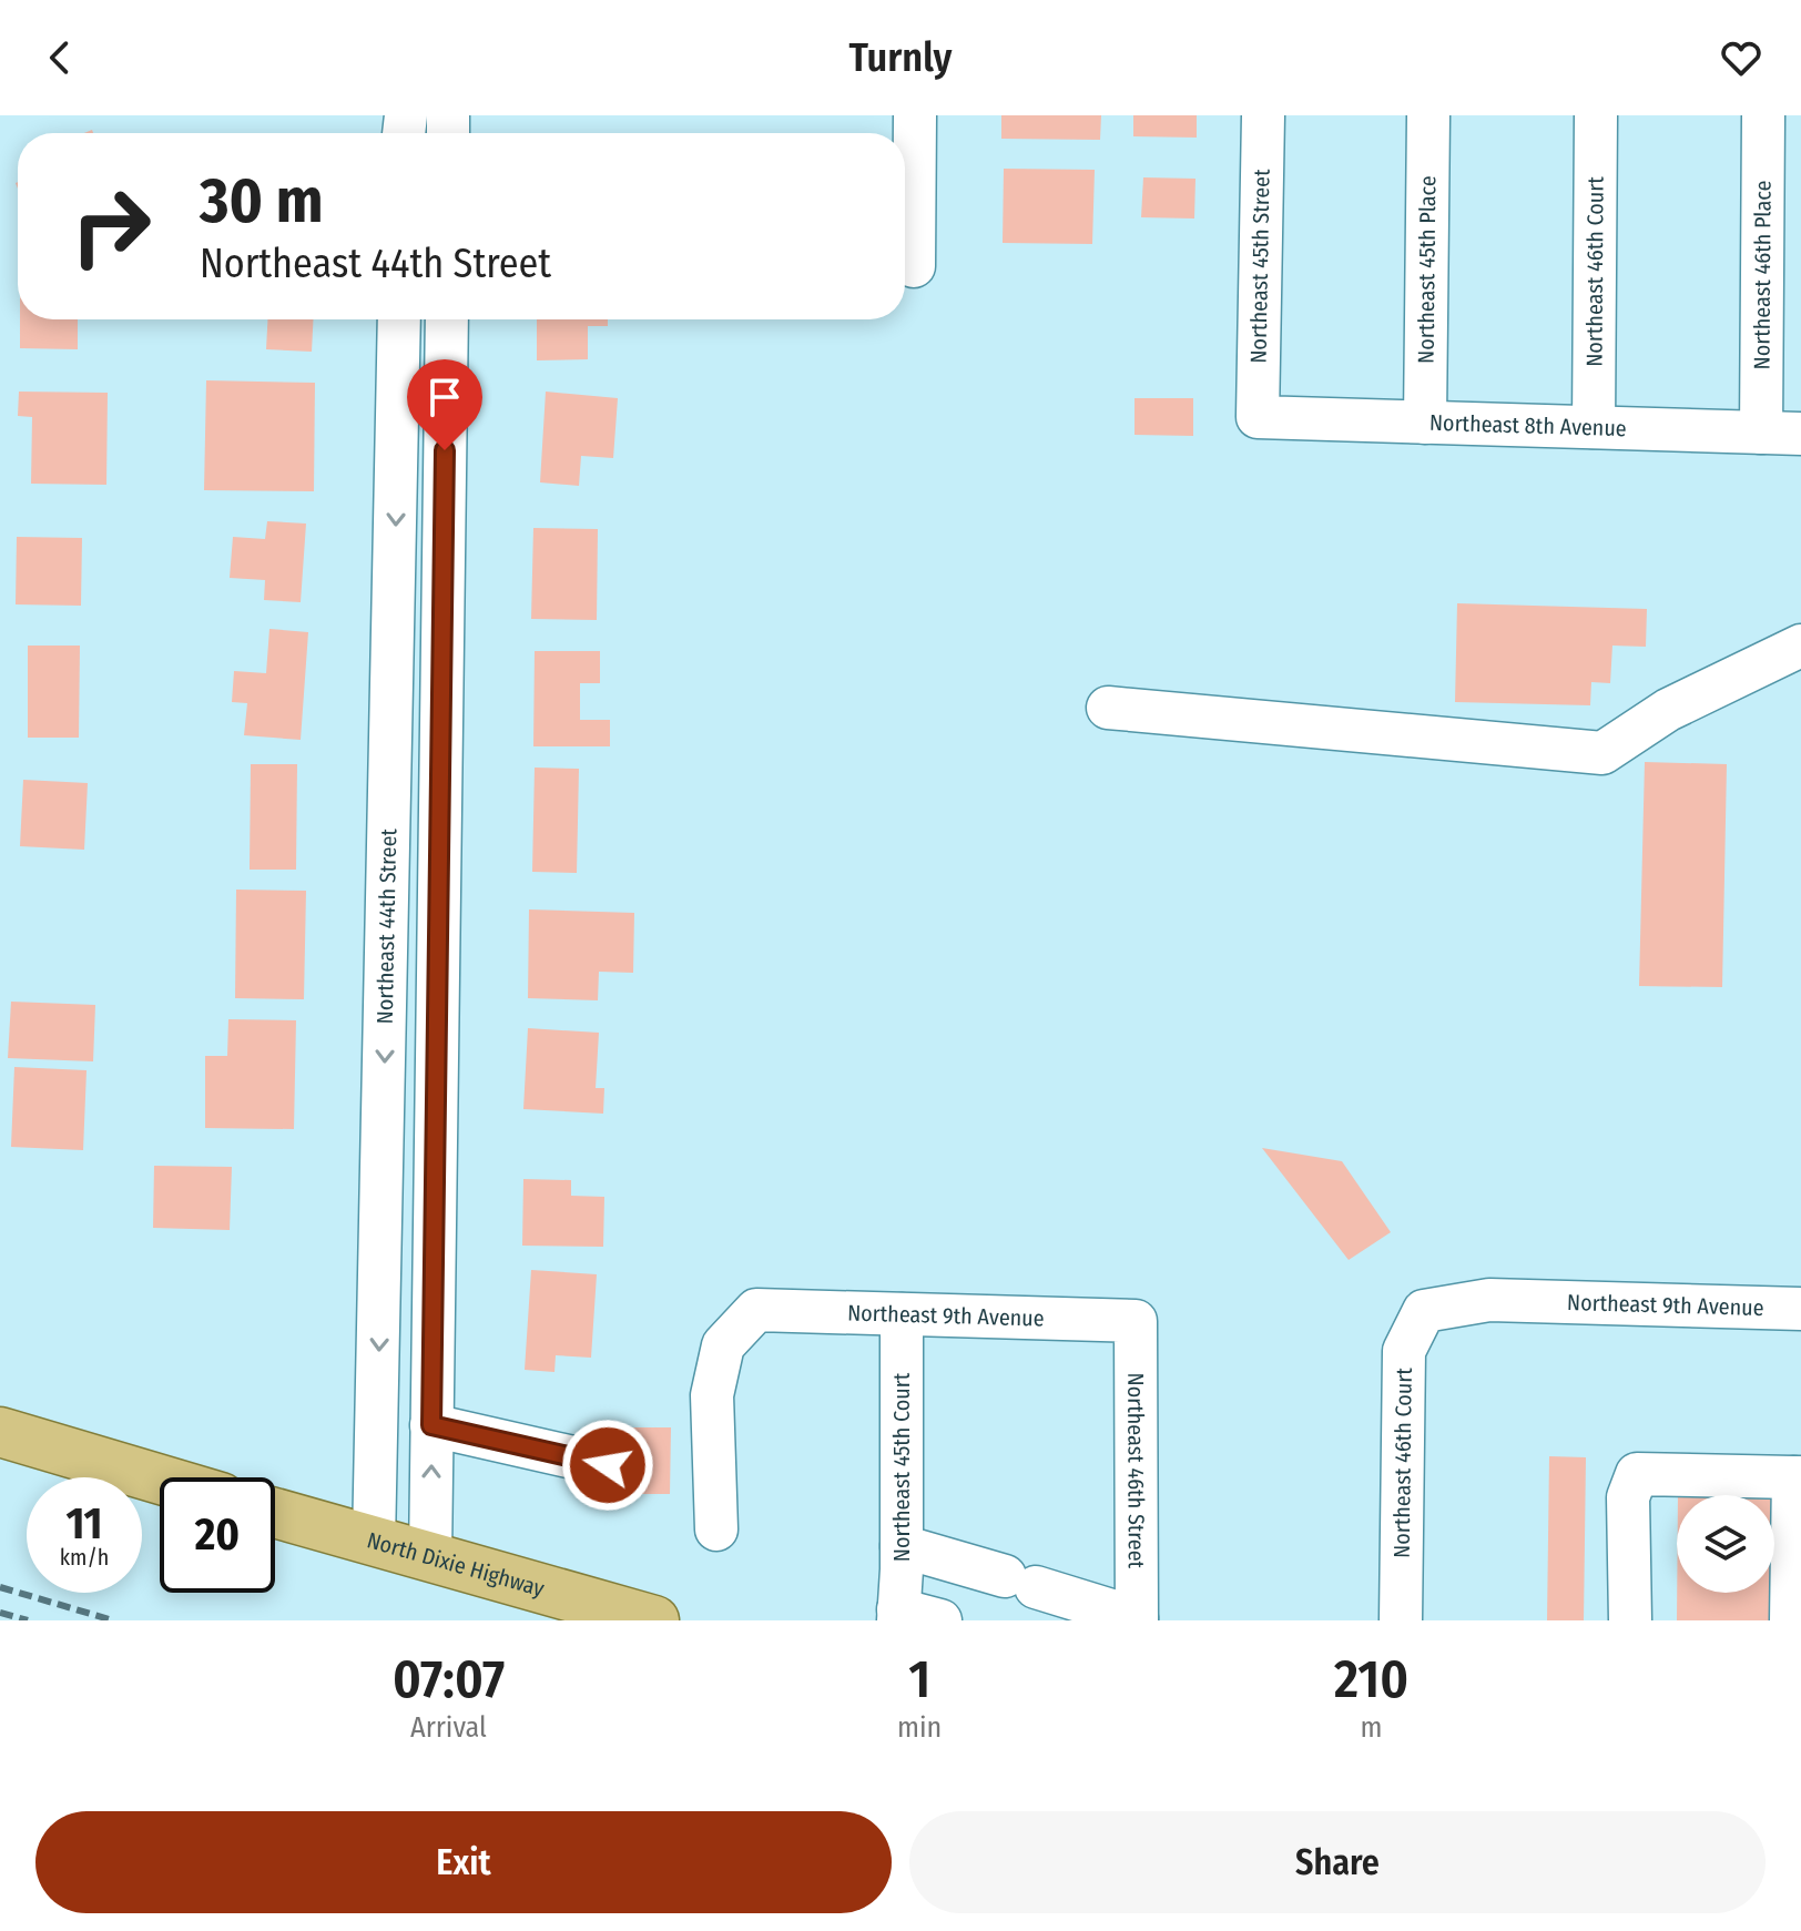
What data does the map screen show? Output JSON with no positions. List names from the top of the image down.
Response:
{
  "streets": {
    "main road": ["North Dixie Highway"],
    "street": [
      "Northeast 45th Street",
      "Northeast 45th Place",
      "Northeast 46th Court",
      "Northeast 46th Place",
      "Northeast 8th Avenue",
      "Northeast 44th Street",
      "Northeast 9th Avenue",
      "Northeast 45th Court",
      "Northeast 46th Street"
    ]
  },
  "crossings": [
    ["Northeast 45th Street", "Northeast 8th Avenue"],
    ["Northeast 45th Place", "Northeast 8th Avenue"],
    ["Northeast 46th Court", "Northeast 8th Avenue"],
    ["Northeast 46th Court", "Northeast 9th Avenue"],
    ["Northeast 46th Place", "Northeast 8th Avenue"],
    ["Northeast 44th Street", "North Dixie Highway"],
    ["Northeast 9th Avenue", "Northeast 45th Court"],
    ["Northeast 9th Avenue", "Northeast 46th Street"]
  ],
  "page": {
    "header": "Turnly",
    "turn": ["30 m", "Northeast 44th Street"],
    "speed": "11 km/h",
    "limit": "20",
    "eta": [
      "07:07",
      "Arrival",
      "1",
      "min",
      "210",
      "m"
    ],
    "buttons": ["Exit", "Share"]
  }
}
